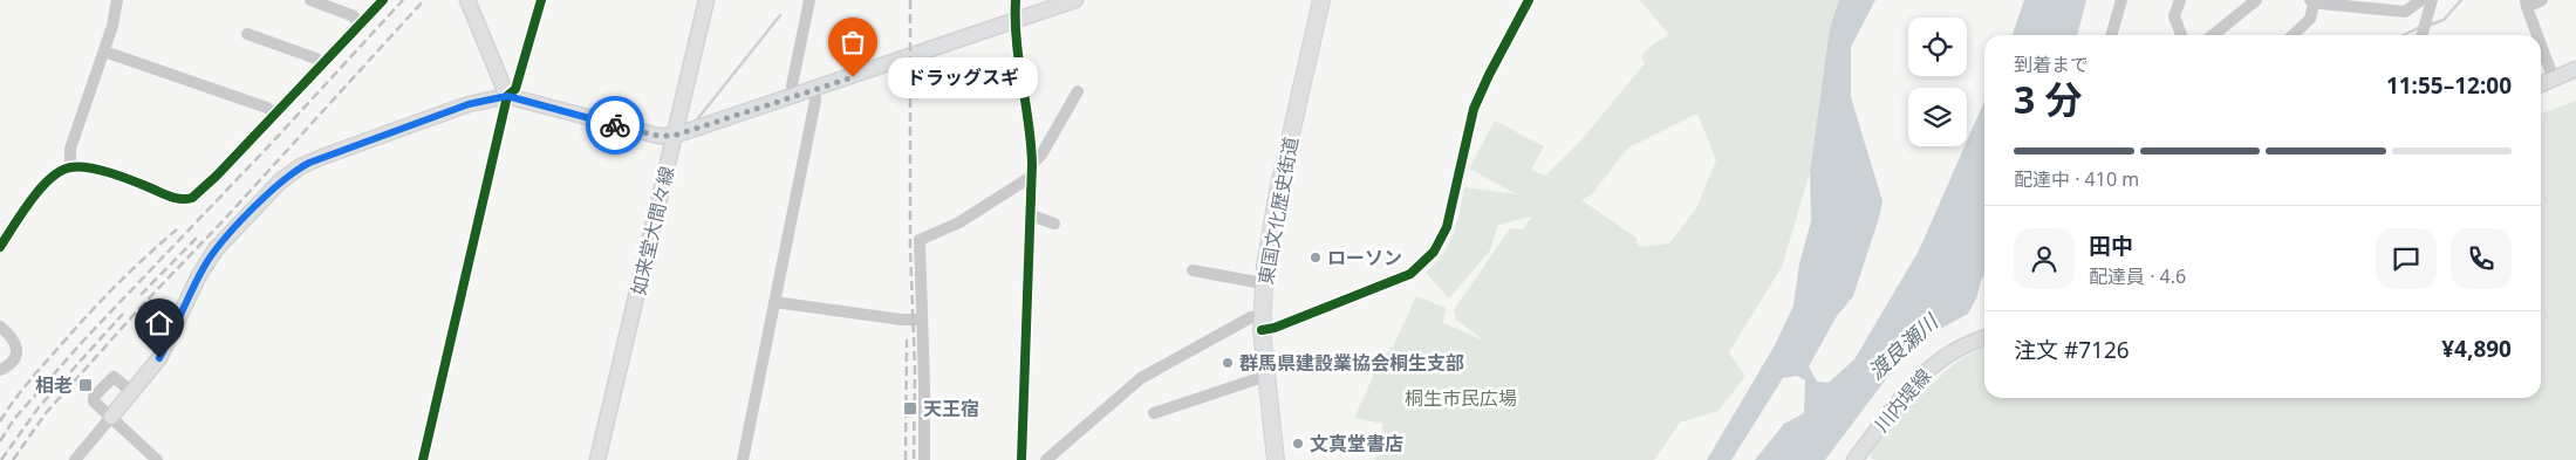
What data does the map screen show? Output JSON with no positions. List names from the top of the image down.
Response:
{
  "streets": {
    "highway": ["東国文化歴史街道"],
    "main road": ["如来堂大間々線", "川内堤線"]
  },
  "water": ["渡良瀬川"],
  "parks": ["桐生市民広場"],
  "places": {
    "other": [
      "ドラッグスギ",
      "ローソン",
      "群馬県建設業協会桐生支部",
      "文真堂書店"
    ],
    "transit": ["相老", "天王宿"]
  },
  "page": {
    "heading": ["3 分", "到着まで", "11:55–12:00"],
    "panel": [
      "田中",
      "配達員 · 4.6",
      "注文 #7126",
      "¥4,890"
    ],
    "bubble": "ドラッグスギ",
    "bar": "配達中 · 410 m"
  }
}
